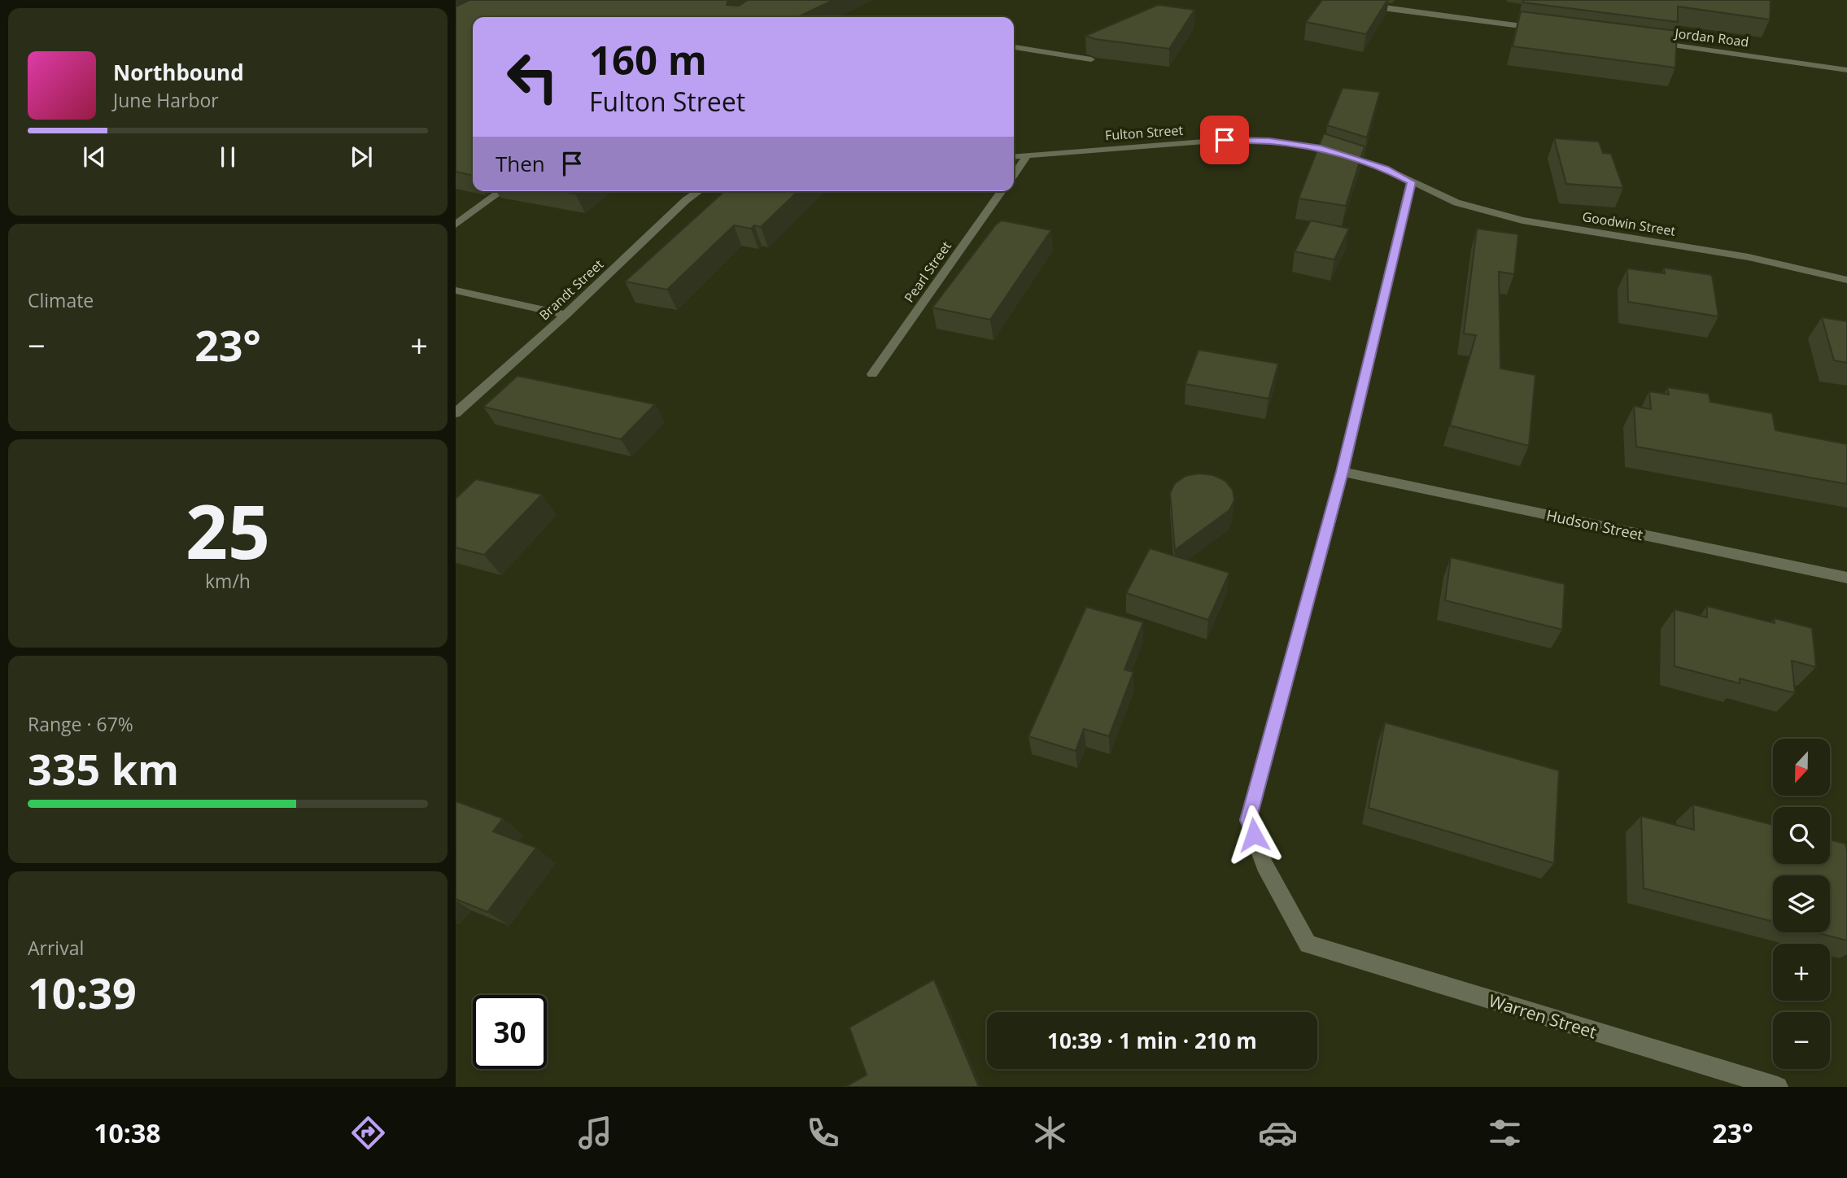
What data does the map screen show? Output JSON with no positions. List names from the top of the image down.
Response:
{
  "streets": {
    "street": [
      "Jordan Road",
      "Fulton Street",
      "Goodwin Street",
      "Pearl Street",
      "Brandt Street",
      "Hudson Street",
      "Warren Street"
    ]
  },
  "crossings": [
    ["Fulton Street", "Goodwin Street"],
    ["Hudson Street", "Warren Street"]
  ],
  "north": "bottom",
  "page": {
    "turn": ["160 m", "Fulton Street"],
    "song": ["Northbound", "June Harbor"],
    "then": "Then",
    "tile": [
      "Climate",
      ["25", "km/h"],
      ["Range · 67%", "335 km"],
      ["Arrival", "10:39"]
    ],
    "heat": ["−", "23°", "+"],
    "map_buttons": ["+", "−"],
    "limit": "30",
    "trip": "10:39 · 1 min · 210 m",
    "tabs": ["10:38", "23°"]
  }
}
